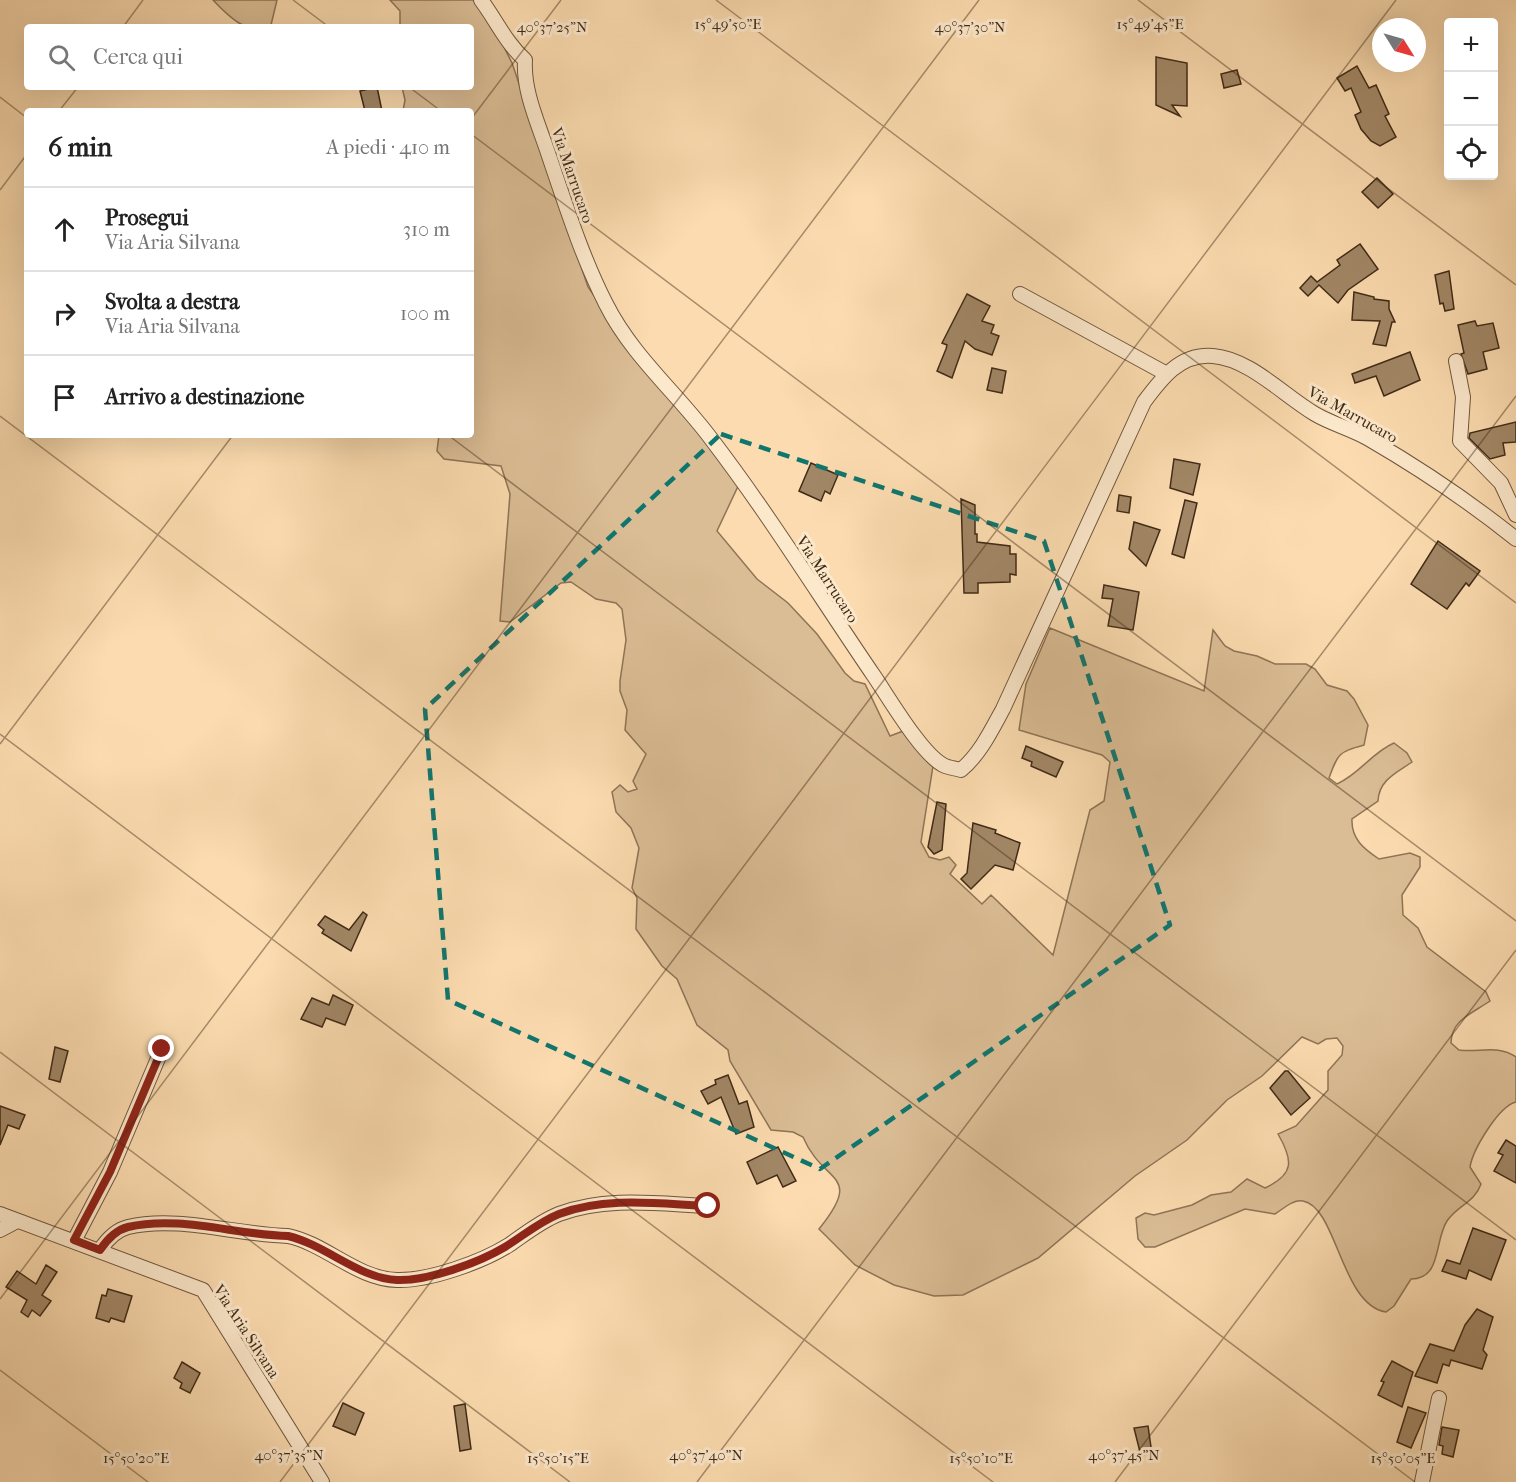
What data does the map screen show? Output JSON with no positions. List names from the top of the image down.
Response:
{
  "streets": {
    "street": ["Via Marrucaro", "Via Aria Silvana"]
  },
  "north": "bottom right",
  "page": {
    "map_buttons": ["+", "−"],
    "search": "Cerca qui",
    "heading": ["6 min", "A piedi · 410 m"],
    "list": [
      ["Prosegui", "Via Aria Silvana", "310 m"],
      ["Svolta a destra", "Via Aria Silvana", "100 m"],
      "Arrivo a destinazione"
    ]
  },
  "coordinates": [
    "15°49'50\"E",
    "15°49'45\"E",
    "40°37'25\"N",
    "40°37'30\"N",
    "40°37'35\"N",
    "40°37'40\"N",
    "40°37'45\"N",
    "15°50'20\"E",
    "15°50'15\"E",
    "15°50'10\"E",
    "15°50'05\"E"
  ]
}
